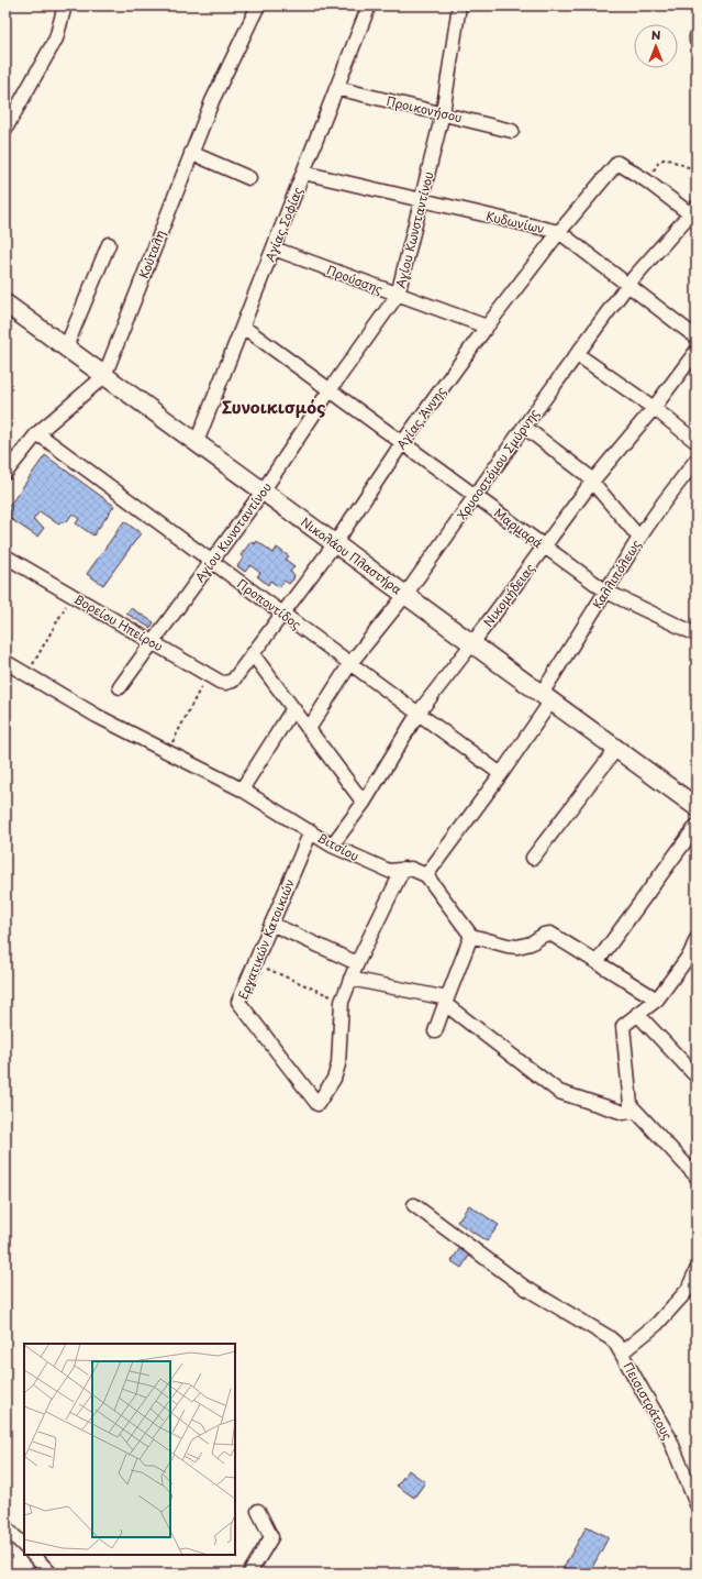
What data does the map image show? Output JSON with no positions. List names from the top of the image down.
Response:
{
  "streets": {
    "main road": ["Νικολάου Πλαστήρα"],
    "street": [
      "Προικονήσου",
      "Κυδωνίων",
      "Αγίας Σοφίας",
      "Αγίου Κωνσταντίνου",
      "Κούταλη",
      "Προύσσης",
      "Αγίας Άννης",
      "Χρυσοστόμου Σμύρνης",
      "Μαρμαρά",
      "Καλλιπόλεως",
      "Νικομήδειας",
      "Προποντίδος",
      "Βορείου Ηπείρου",
      "Βιτσίου",
      "Εργατικών Κατοικιών",
      "Πεισιστράτους"
    ]
  },
  "crossings": [
    ["Προικονήσου", "Αγίας Σοφίας"],
    ["Προικονήσου", "Αγίου Κωνσταντίνου"],
    ["Κυδωνίων", "Αγίας Σοφίας"],
    ["Κυδωνίων", "Αγίου Κωνσταντίνου"],
    ["Κυδωνίων", "Αγίας Άννης"],
    ["Κυδωνίων", "Χρυσοστόμου Σμύρνης"],
    ["Αγίας Σοφίας", "Προύσσης"],
    ["Αγίας Σοφίας", "Μαρμαρά"],
    ["Αγίας Σοφίας", "Νικολάου Πλαστήρα"],
    ["Αγίου Κωνσταντίνου", "Προύσσης"],
    ["Αγίου Κωνσταντίνου", "Μαρμαρά"],
    ["Αγίου Κωνσταντίνου", "Νικολάου Πλαστήρα"],
    ["Αγίου Κωνσταντίνου", "Προποντίδος"],
    ["Αγίου Κωνσταντίνου", "Βορείου Ηπείρου"],
    ["Κούταλη", "Νικολάου Πλαστήρα"],
    ["Κούταλη", "Προποντίδος"],
    ["Προύσσης", "Αγίας Άννης"],
    ["Αγίας Άννης", "Μαρμαρά"],
    ["Αγίας Άννης", "Νικολάου Πλαστήρα"],
    ["Αγίας Άννης", "Προποντίδος"],
    ["Αγίας Άννης", "Βορείου Ηπείρου"],
    ["Χρυσοστόμου Σμύρνης", "Μαρμαρά"],
    ["Χρυσοστόμου Σμύρνης", "Νικολάου Πλαστήρα"],
    ["Χρυσοστόμου Σμύρνης", "Προποντίδος"],
    ["Μαρμαρά", "Καλλιπόλεως"],
    ["Μαρμαρά", "Νικομήδειας"],
    ["Νικολάου Πλαστήρα", "Καλλιπόλεως"],
    ["Νικολάου Πλαστήρα", "Νικομήδειας"],
    ["Καλλιπόλεως", "Προποντίδος"],
    ["Καλλιπόλεως", "Βιτσίου"],
    ["Νικομήδειας", "Προποντίδος"],
    ["Νικομήδειας", "Βιτσίου"],
    ["Βιτσίου", "Εργατικών Κατοικιών"]
  ],
  "districts": ["Συνοικισμός"],
  "north": "top"
}
